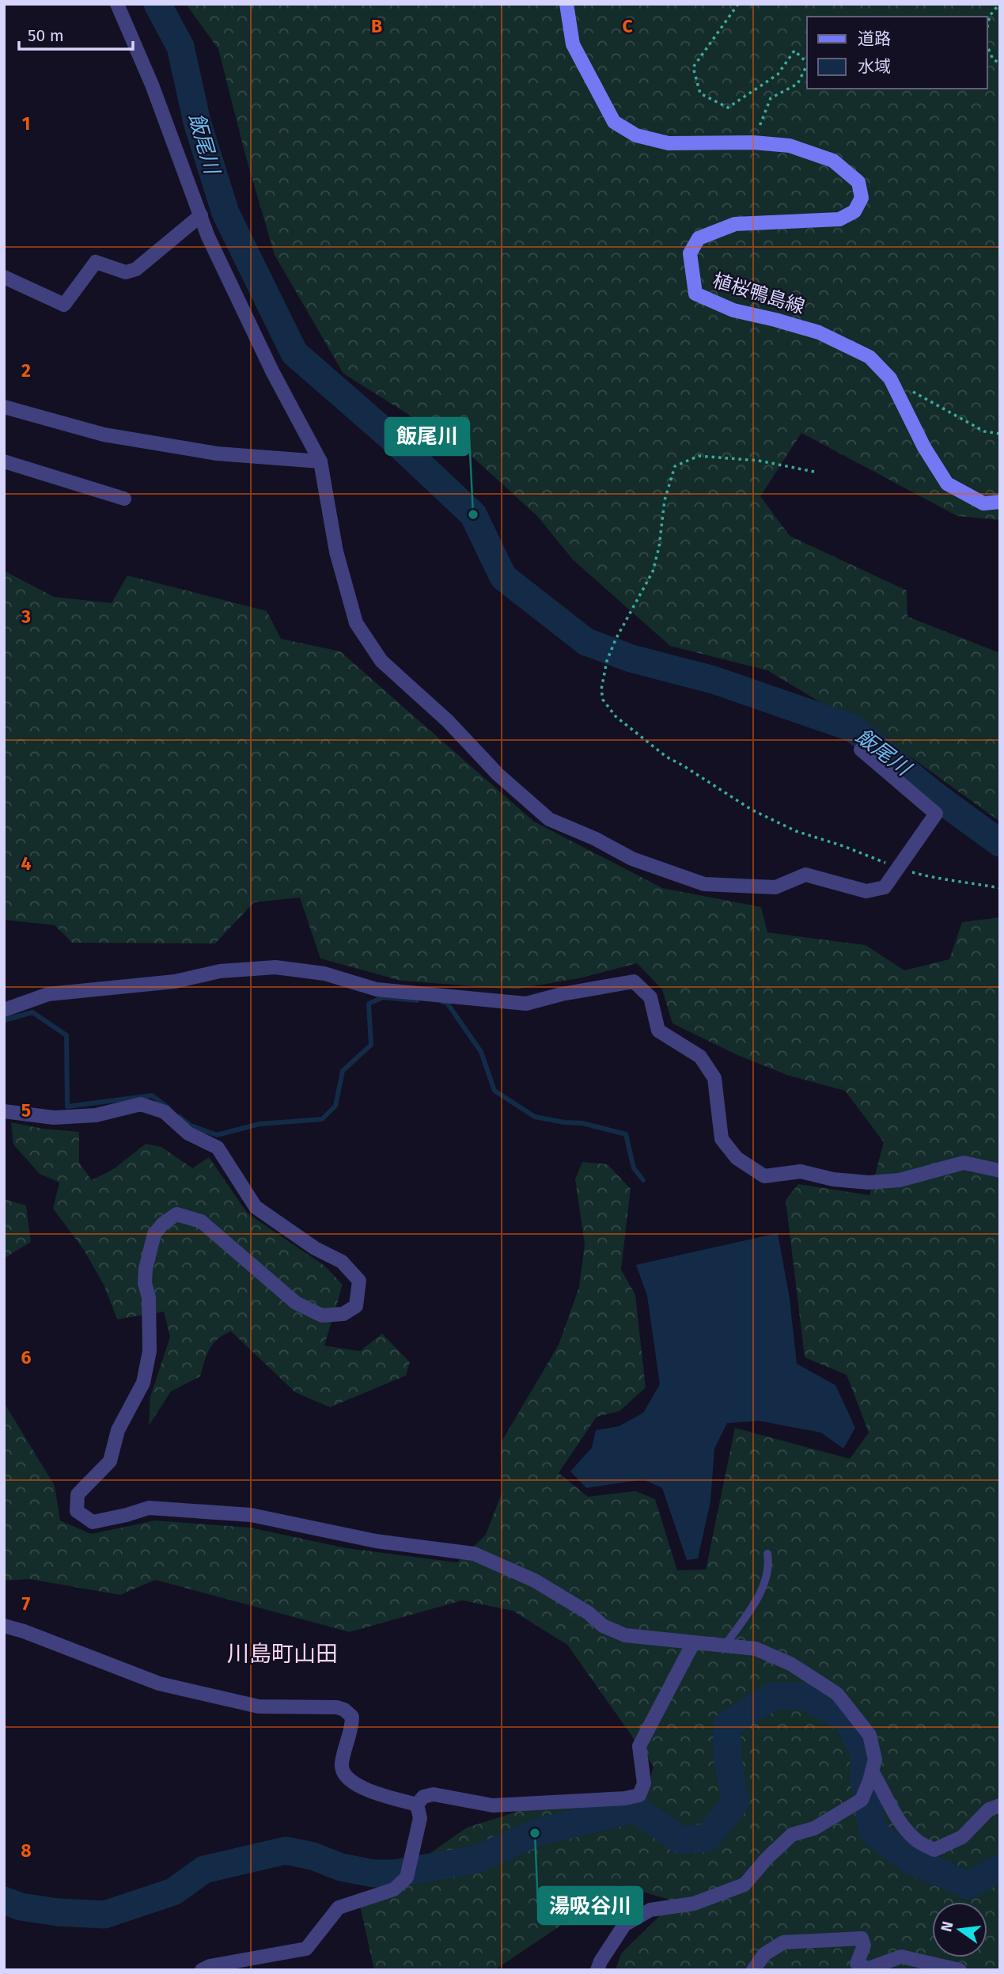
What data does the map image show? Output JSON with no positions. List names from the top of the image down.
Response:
{
  "streets": {
    "main road": ["植桜鴨島線"]
  },
  "districts": ["川島町山田"],
  "water": ["飯尾川"],
  "places": ["飯尾川", "湯吸谷川"],
  "legend": ["道路", "水域"],
  "scale_bar": "50 m",
  "north": "left",
  "grid": {
    "columns": ["B", "C"],
    "rows": [
      "1",
      "2",
      "3",
      "4",
      "5",
      "6",
      "7",
      "8"
    ]
  }
}
